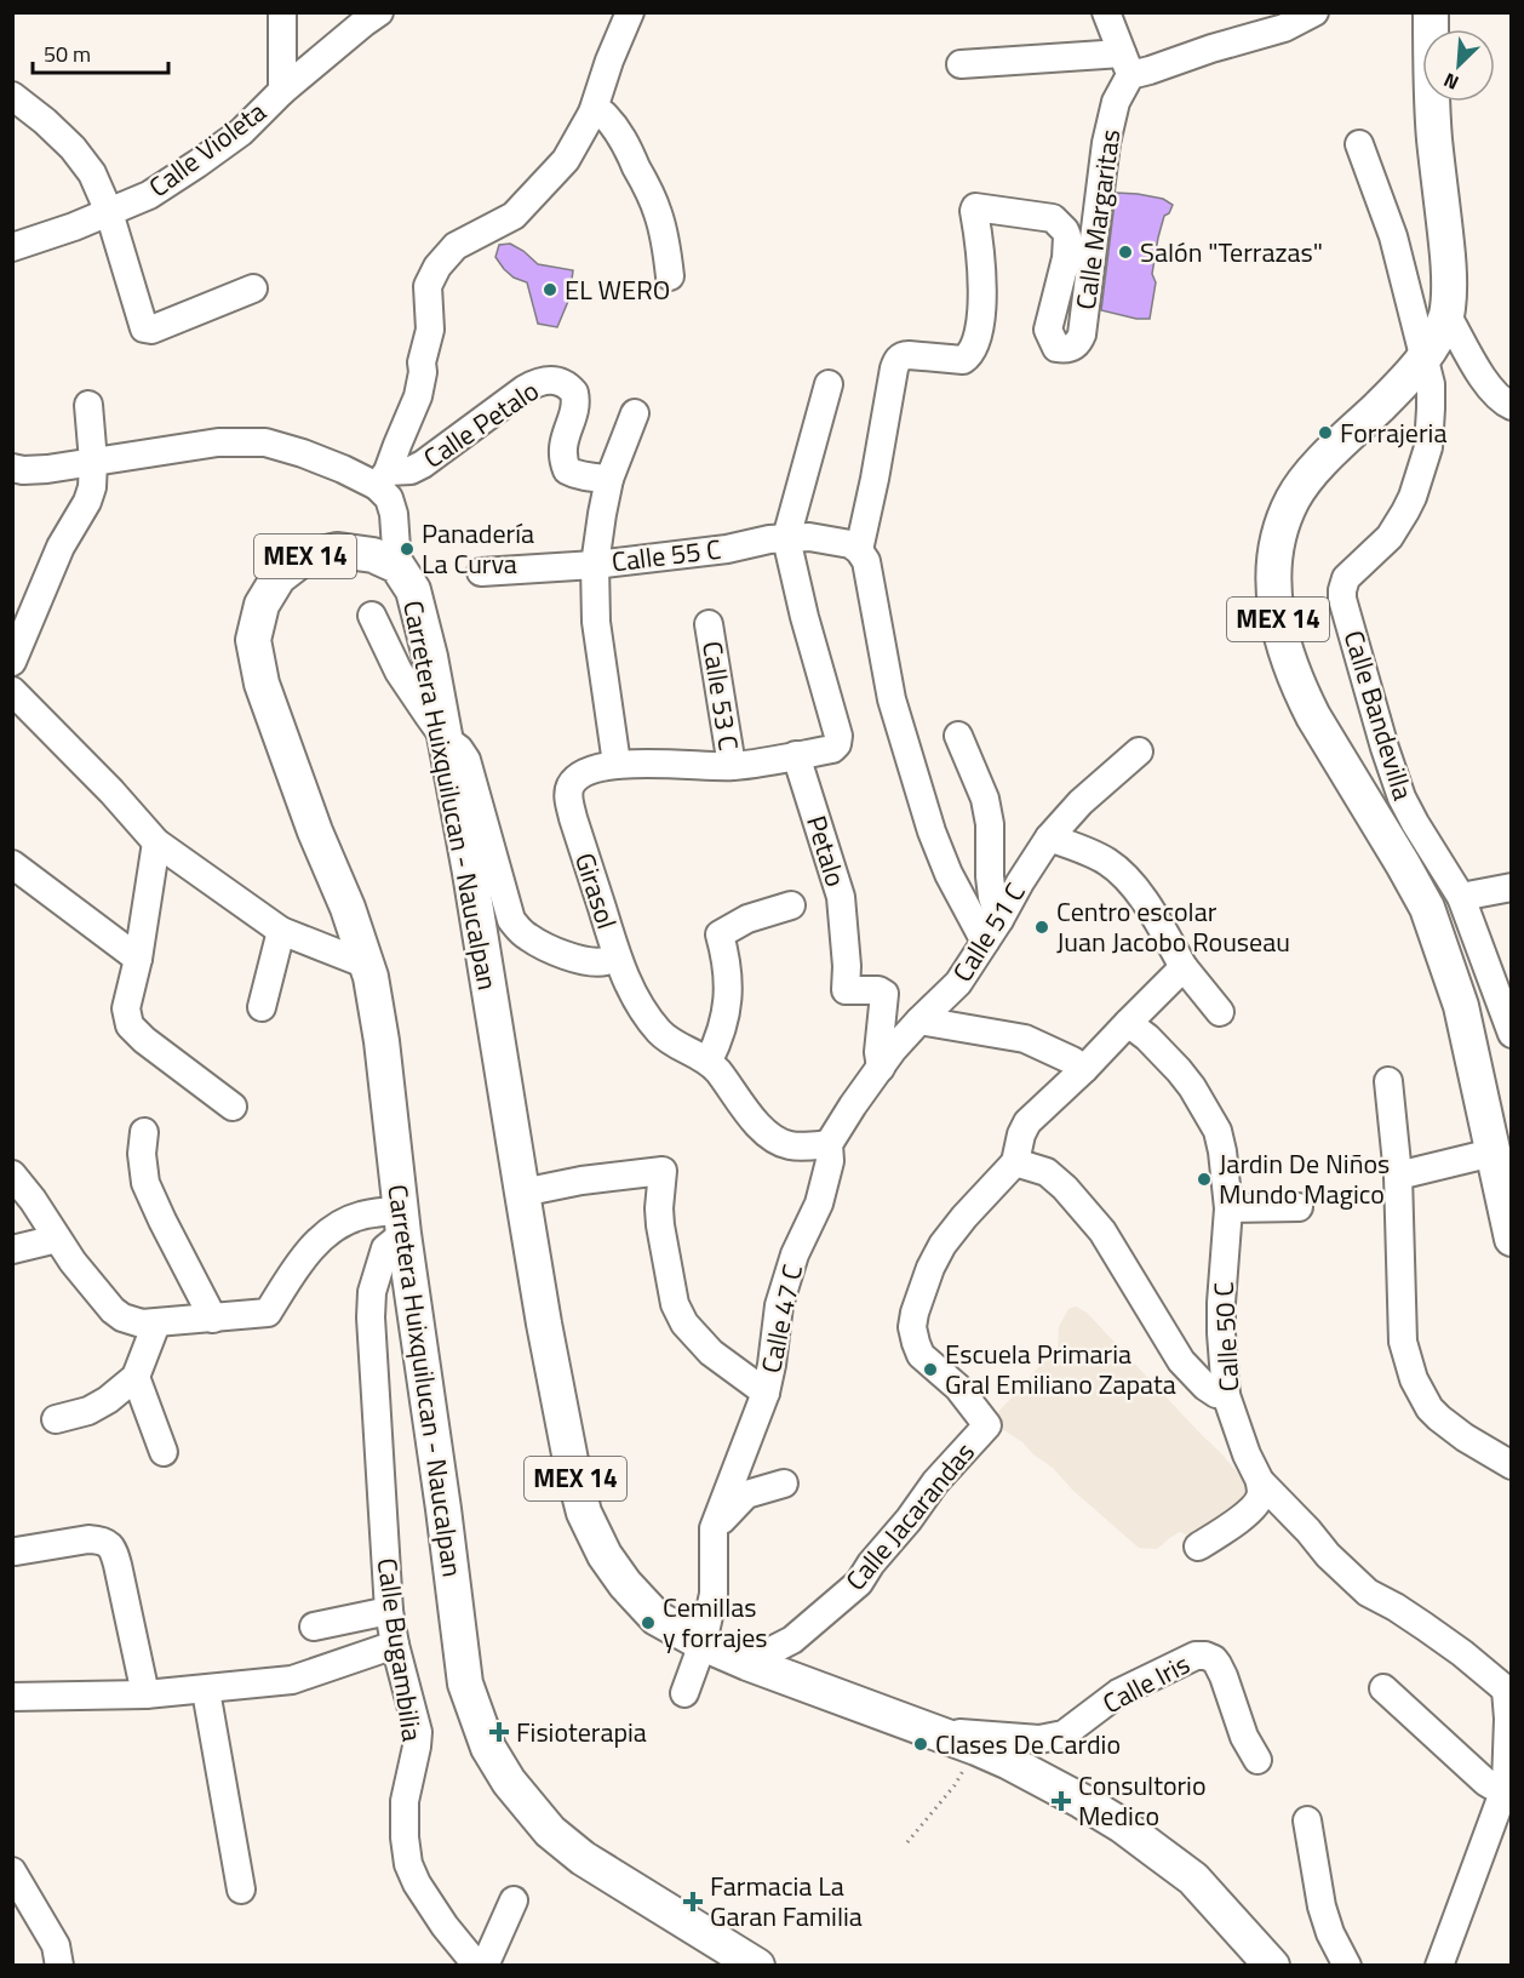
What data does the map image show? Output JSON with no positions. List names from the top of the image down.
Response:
{
  "streets": {
    "main road": ["MEX 14", "Carretera Huixquilucan - Naucalpan"],
    "street": [
      "Calle Violeta",
      "Calle Margaritas",
      "Calle Petalo",
      "Calle 55 C",
      "Calle 53 C",
      "Calle Bandevilla",
      "Petalo",
      "Girasol",
      "Calle 51 C",
      "Calle 47 C",
      "Calle 50 C",
      "Calle Jacarandas",
      "Calle Bugambilia",
      "Calle Iris"
    ]
  },
  "crossings": [
    ["Calle Margaritas", "Calle 55 C"],
    ["Calle 55 C", "Girasol"],
    ["MEX 14", "Calle Bandevilla"],
    ["Calle 53 C", "Girasol"],
    ["Carretera Huixquilucan - Naucalpan", "Girasol"],
    ["Carretera Huixquilucan - Naucalpan", "Calle 47 C"],
    ["Carretera Huixquilucan - Naucalpan", "Calle Jacarandas"],
    ["Carretera Huixquilucan - Naucalpan", "Calle Bugambilia"],
    ["Carretera Huixquilucan - Naucalpan", "Calle Iris"],
    ["Petalo", "Girasol"],
    ["Petalo", "Calle 47 C"],
    ["Calle 51 C", "Calle 47 C"]
  ],
  "places": {
    "other": [
      "Salón \"Terrazas\"",
      "EL WERO",
      "Forrajeria",
      "Panadería La Curva",
      "Centro escolar Juan Jacobo Rouseau",
      "Jardin De Niños Mundo Magico",
      "Escuela Primaria Gral Emiliano Zapata",
      "Cemillas y forrajes",
      "Clases De Cardio"
    ],
    "health": ["Fisioterapia", "Consultorio Medico", "Farmacia La Garan Familia"]
  },
  "scale_bar": "50 m",
  "north": "bottom left"
}
